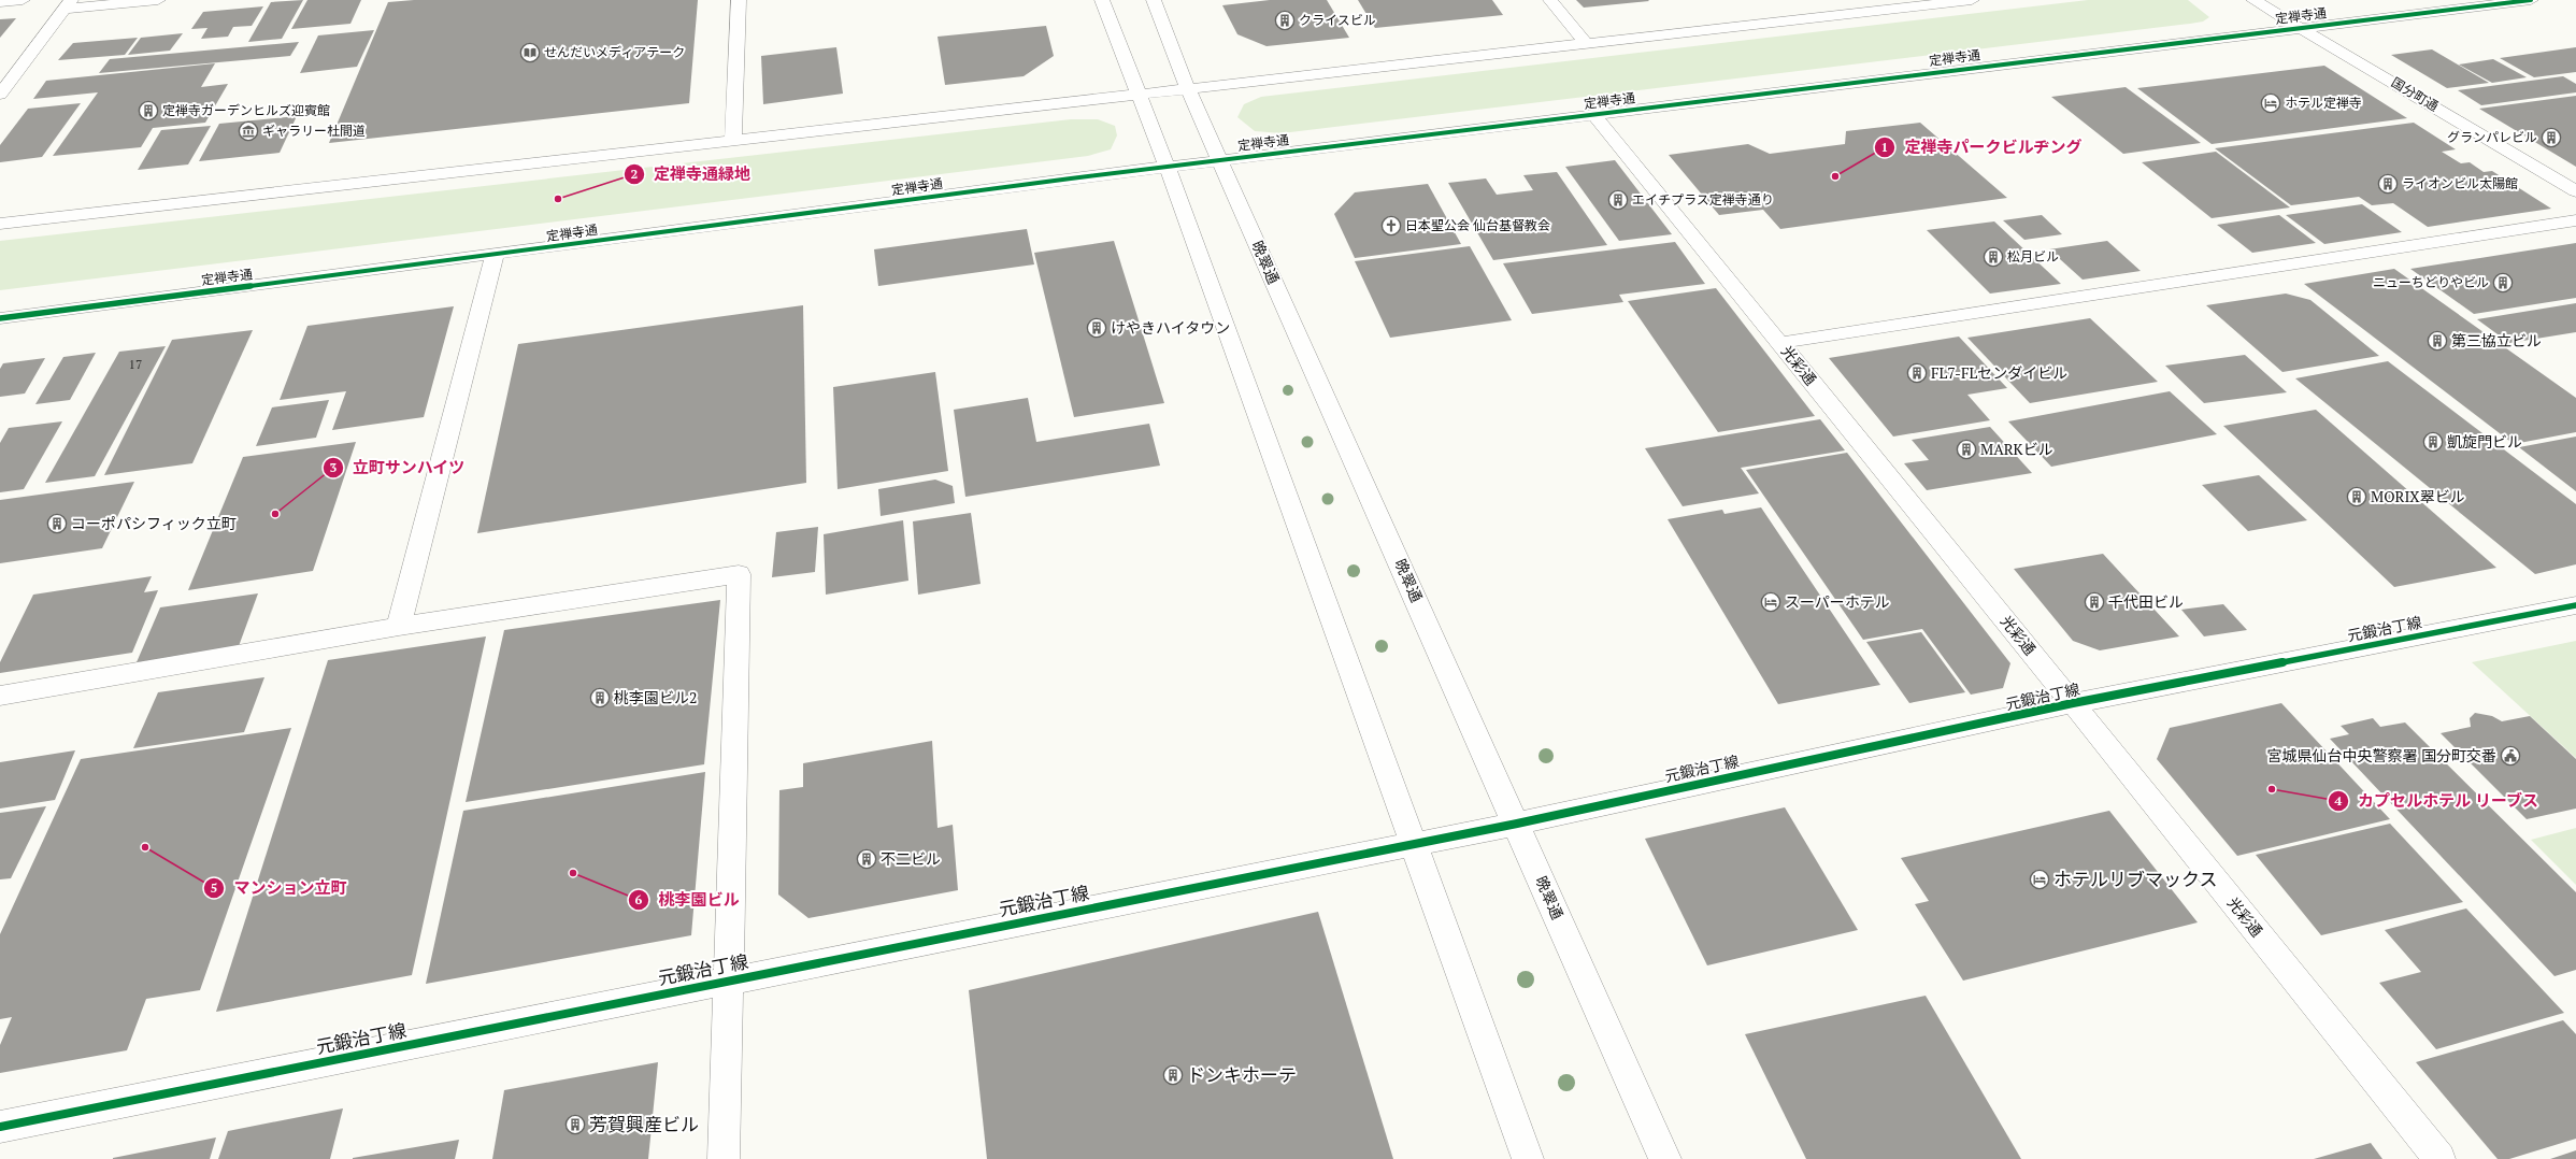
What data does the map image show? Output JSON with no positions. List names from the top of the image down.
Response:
{
  "streets": {
    "street": [
      "定禅寺通",
      "国分町通",
      "晩翠通",
      "光彩通",
      "元鍛治丁線"
    ]
  },
  "crossings": [
    ["定禅寺通", "国分町通"],
    ["定禅寺通", "晩翠通"],
    ["定禅寺通", "光彩通"],
    ["晩翠通", "元鍛治丁線"],
    ["光彩通", "元鍛治丁線"]
  ],
  "places": {
    "building": [
      "クライスビル",
      "定禅寺ガーデンヒルズ迎賓館",
      "グランパレビル",
      "ライオンビル太陽館",
      "エイチプラス定禅寺通り",
      "松月ビル",
      "ニューちどりやビル",
      "けやきハイタウン",
      "第三協立ビル",
      "FL7-FLセンダイビル",
      "凱旋門ビル",
      "MARKビル",
      "MORIX翠ビル",
      "コーポパシフィック立町",
      "千代田ビル",
      "桃李園ビル2",
      "不二ビル",
      "ドンキホーテ",
      "芳賀興産ビル"
    ],
    "library": ["せんだいメディアテーク"],
    "hotel": ["ホテル定禅寺", "スーパーホテル", "ホテルリブマックス"],
    "museum": ["ギャラリー杜間道"],
    "other": [
      "定禅寺パークビルヂング",
      "定禅寺通緑地",
      "立町サンハイツ",
      "カプセルホテル リーブス",
      "マンション立町",
      "桃李園ビル"
    ],
    "church": ["日本聖公会 仙台基督教会"],
    "public building": ["宮城県仙台中央警察署 国分町交番"]
  },
  "house_numbers": ["17"]
}
